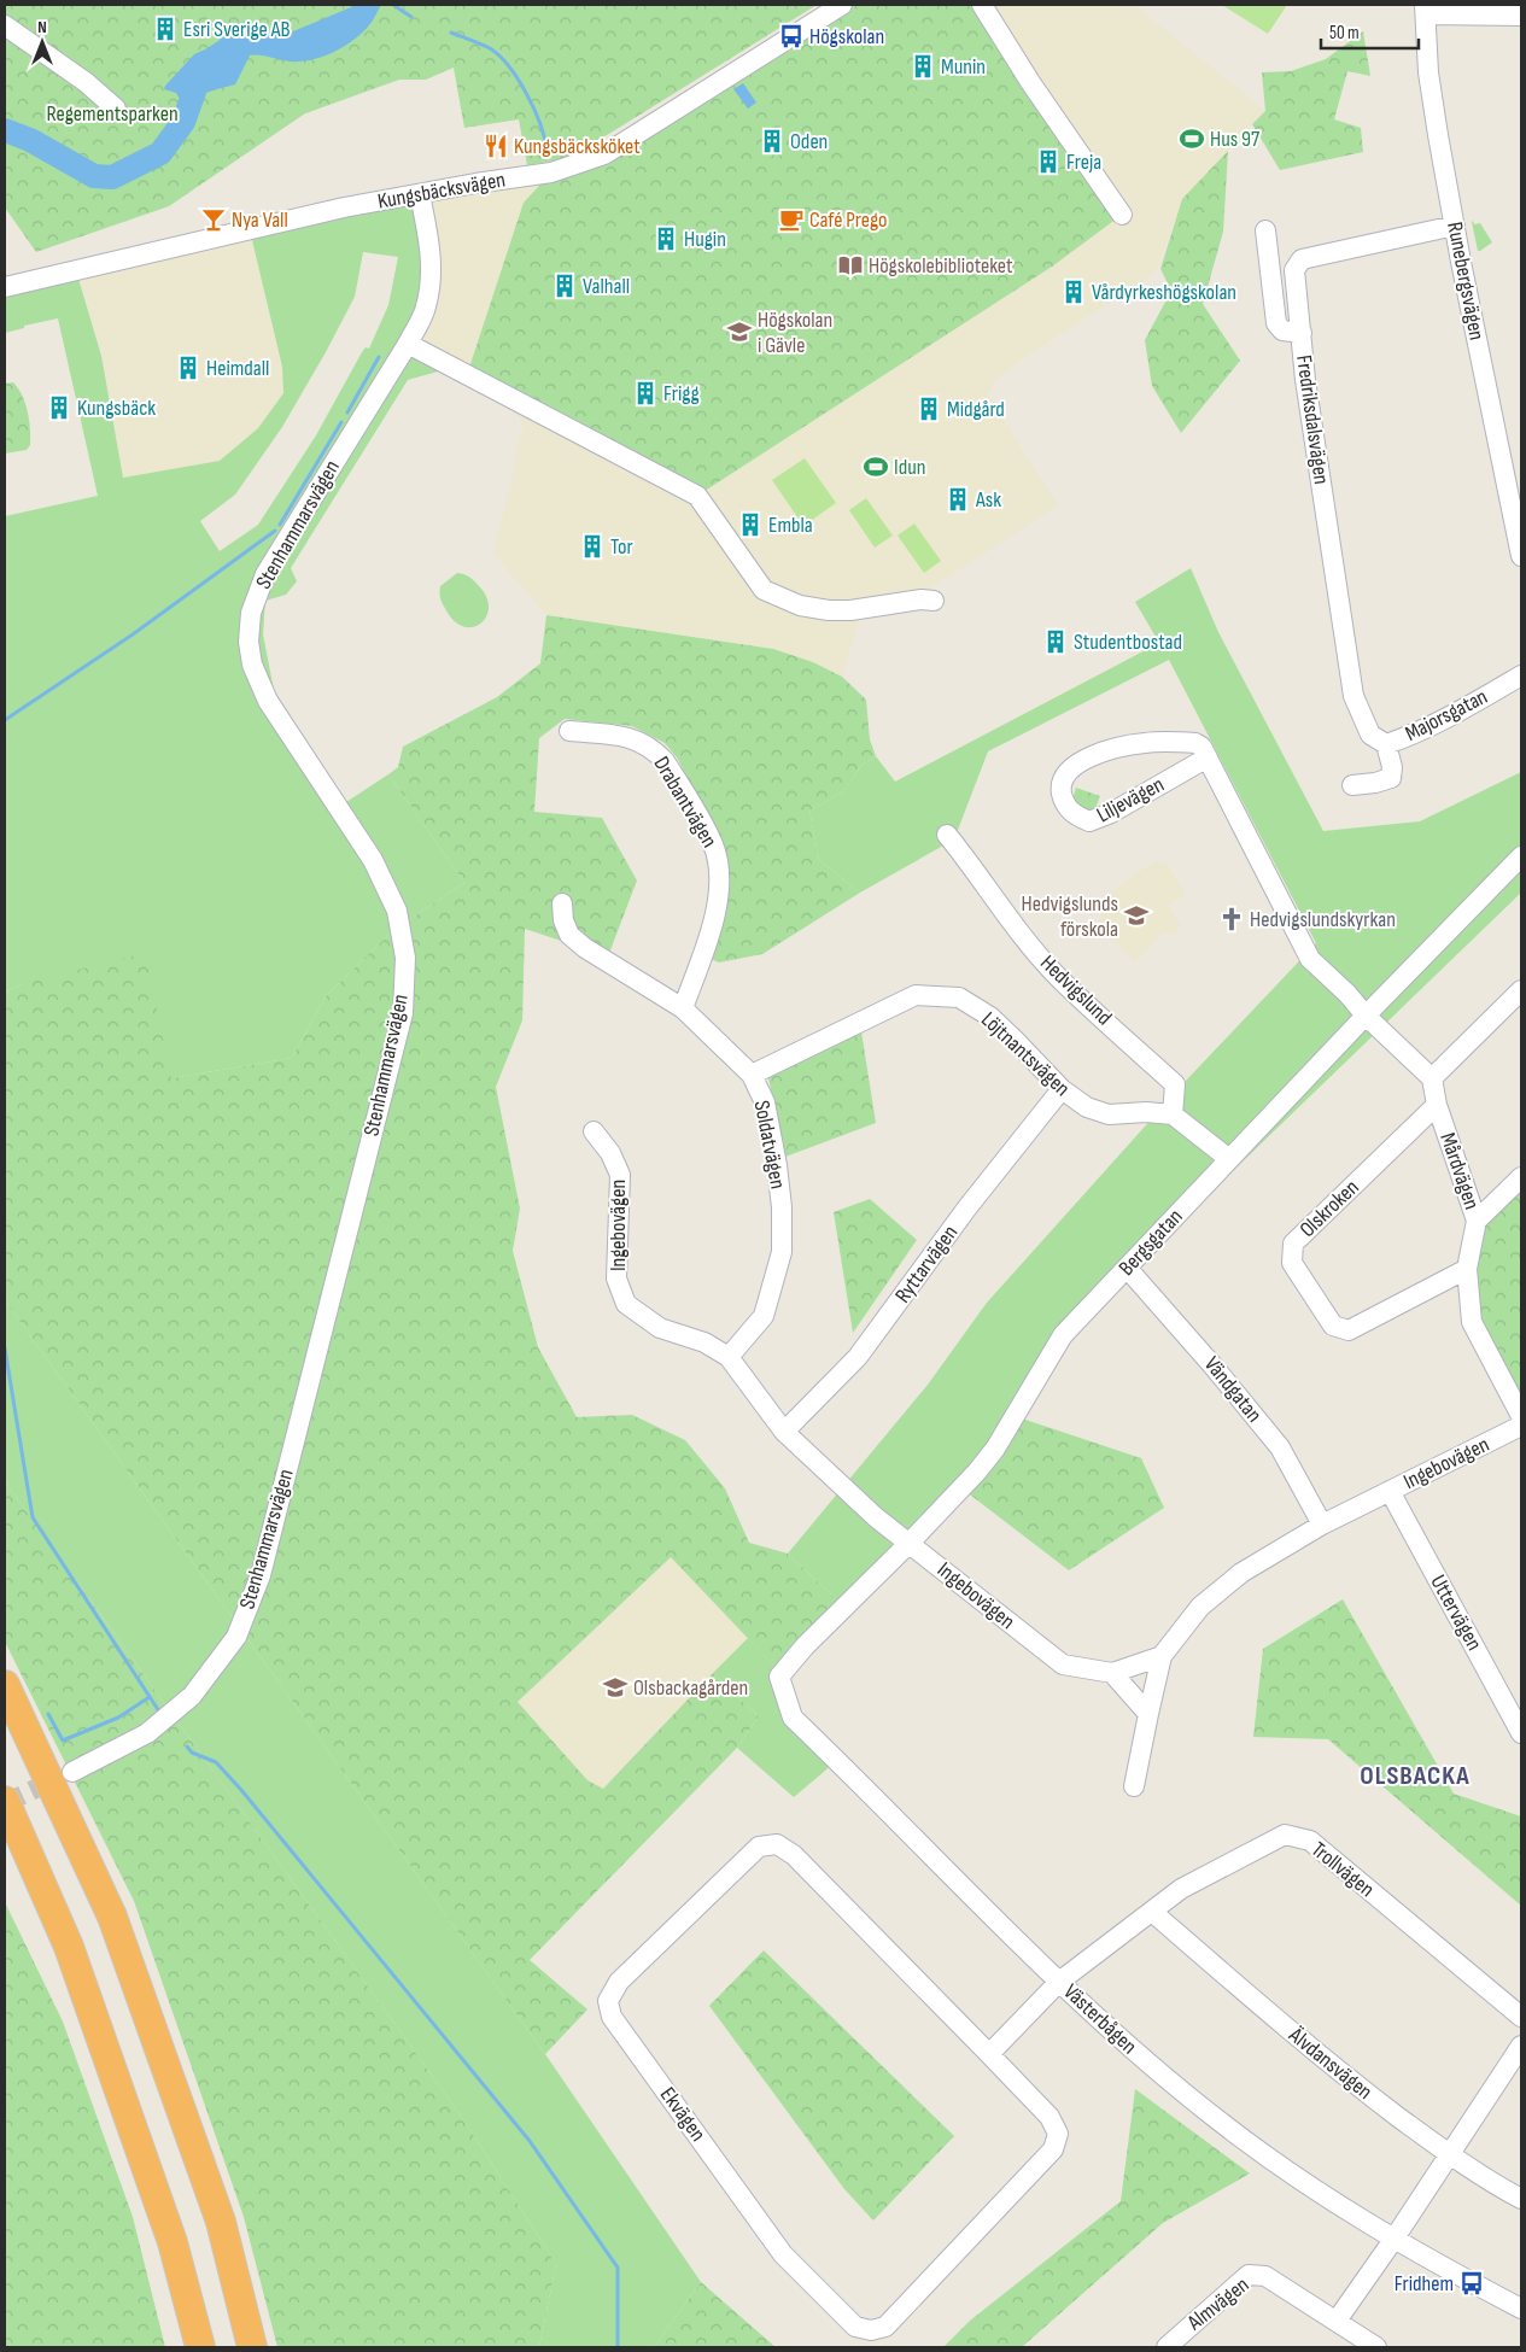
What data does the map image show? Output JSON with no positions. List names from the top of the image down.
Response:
{
  "streets": {
    "street": [
      "Kungsbäcksvägen",
      "Runebergsvägen",
      "Fredriksdalsvägen",
      "Stenhammarsvägen",
      "Majorsgatan",
      "Liljevägen",
      "Drabantvägen",
      "Hedvigslund",
      "Löjtnantsvägen",
      "Soldatvägen",
      "Mårdvägen",
      "Olskroken",
      "Ingebovägen",
      "Bergsgatan",
      "Ryttarvägen",
      "Vändgatan",
      "Uttervägen",
      "Trollvägen",
      "Västerbågen",
      "Älvdansvägen",
      "Ekvägen",
      "Almvägen"
    ]
  },
  "crossings": [
    ["Kungsbäcksvägen", "Stenhammarsvägen"],
    ["Runebergsvägen", "Fredriksdalsvägen"],
    ["Fredriksdalsvägen", "Majorsgatan"],
    ["Drabantvägen", "Soldatvägen"],
    ["Hedvigslund", "Löjtnantsvägen"],
    ["Löjtnantsvägen", "Soldatvägen"],
    ["Löjtnantsvägen", "Ryttarvägen"],
    ["Soldatvägen", "Ingebovägen"],
    ["Mårdvägen", "Olskroken"],
    ["Ingebovägen", "Bergsgatan"],
    ["Ingebovägen", "Ryttarvägen"],
    ["Ingebovägen", "Vändgatan"],
    ["Ingebovägen", "Uttervägen"],
    ["Bergsgatan", "Vändgatan"],
    ["Bergsgatan", "Västerbågen"],
    ["Trollvägen", "Västerbågen"],
    ["Trollvägen", "Älvdansvägen"]
  ],
  "districts": ["OLSBACKA"],
  "parks": ["Regementsparken"],
  "places": {
    "building": [
      "Esri Sverige AB",
      "Munin",
      "Oden",
      "Freja",
      "Hugin",
      "Valhall",
      "Vårdyrkeshögskolan",
      "Heimdall",
      "Frigg",
      "Kungsbäck",
      "Midgård",
      "Ask",
      "Embla",
      "Tor",
      "Studentbostad"
    ],
    "bus stop": ["Högskolan", "Fridhem"],
    "sports": ["Hus 97", "Idun"],
    "restaurant": ["Kungsbäcksköket"],
    "bar": ["Nya Vall"],
    "cafe": ["Café Prego"],
    "library": ["Högskolebiblioteket"],
    "school or university": ["Högskolan i Gävle", "Hedvigslunds förskola", "Olsbackagården"],
    "church": ["Hedvigslundskyrkan"]
  },
  "scale_bar": "50 m",
  "north": "top"
}
